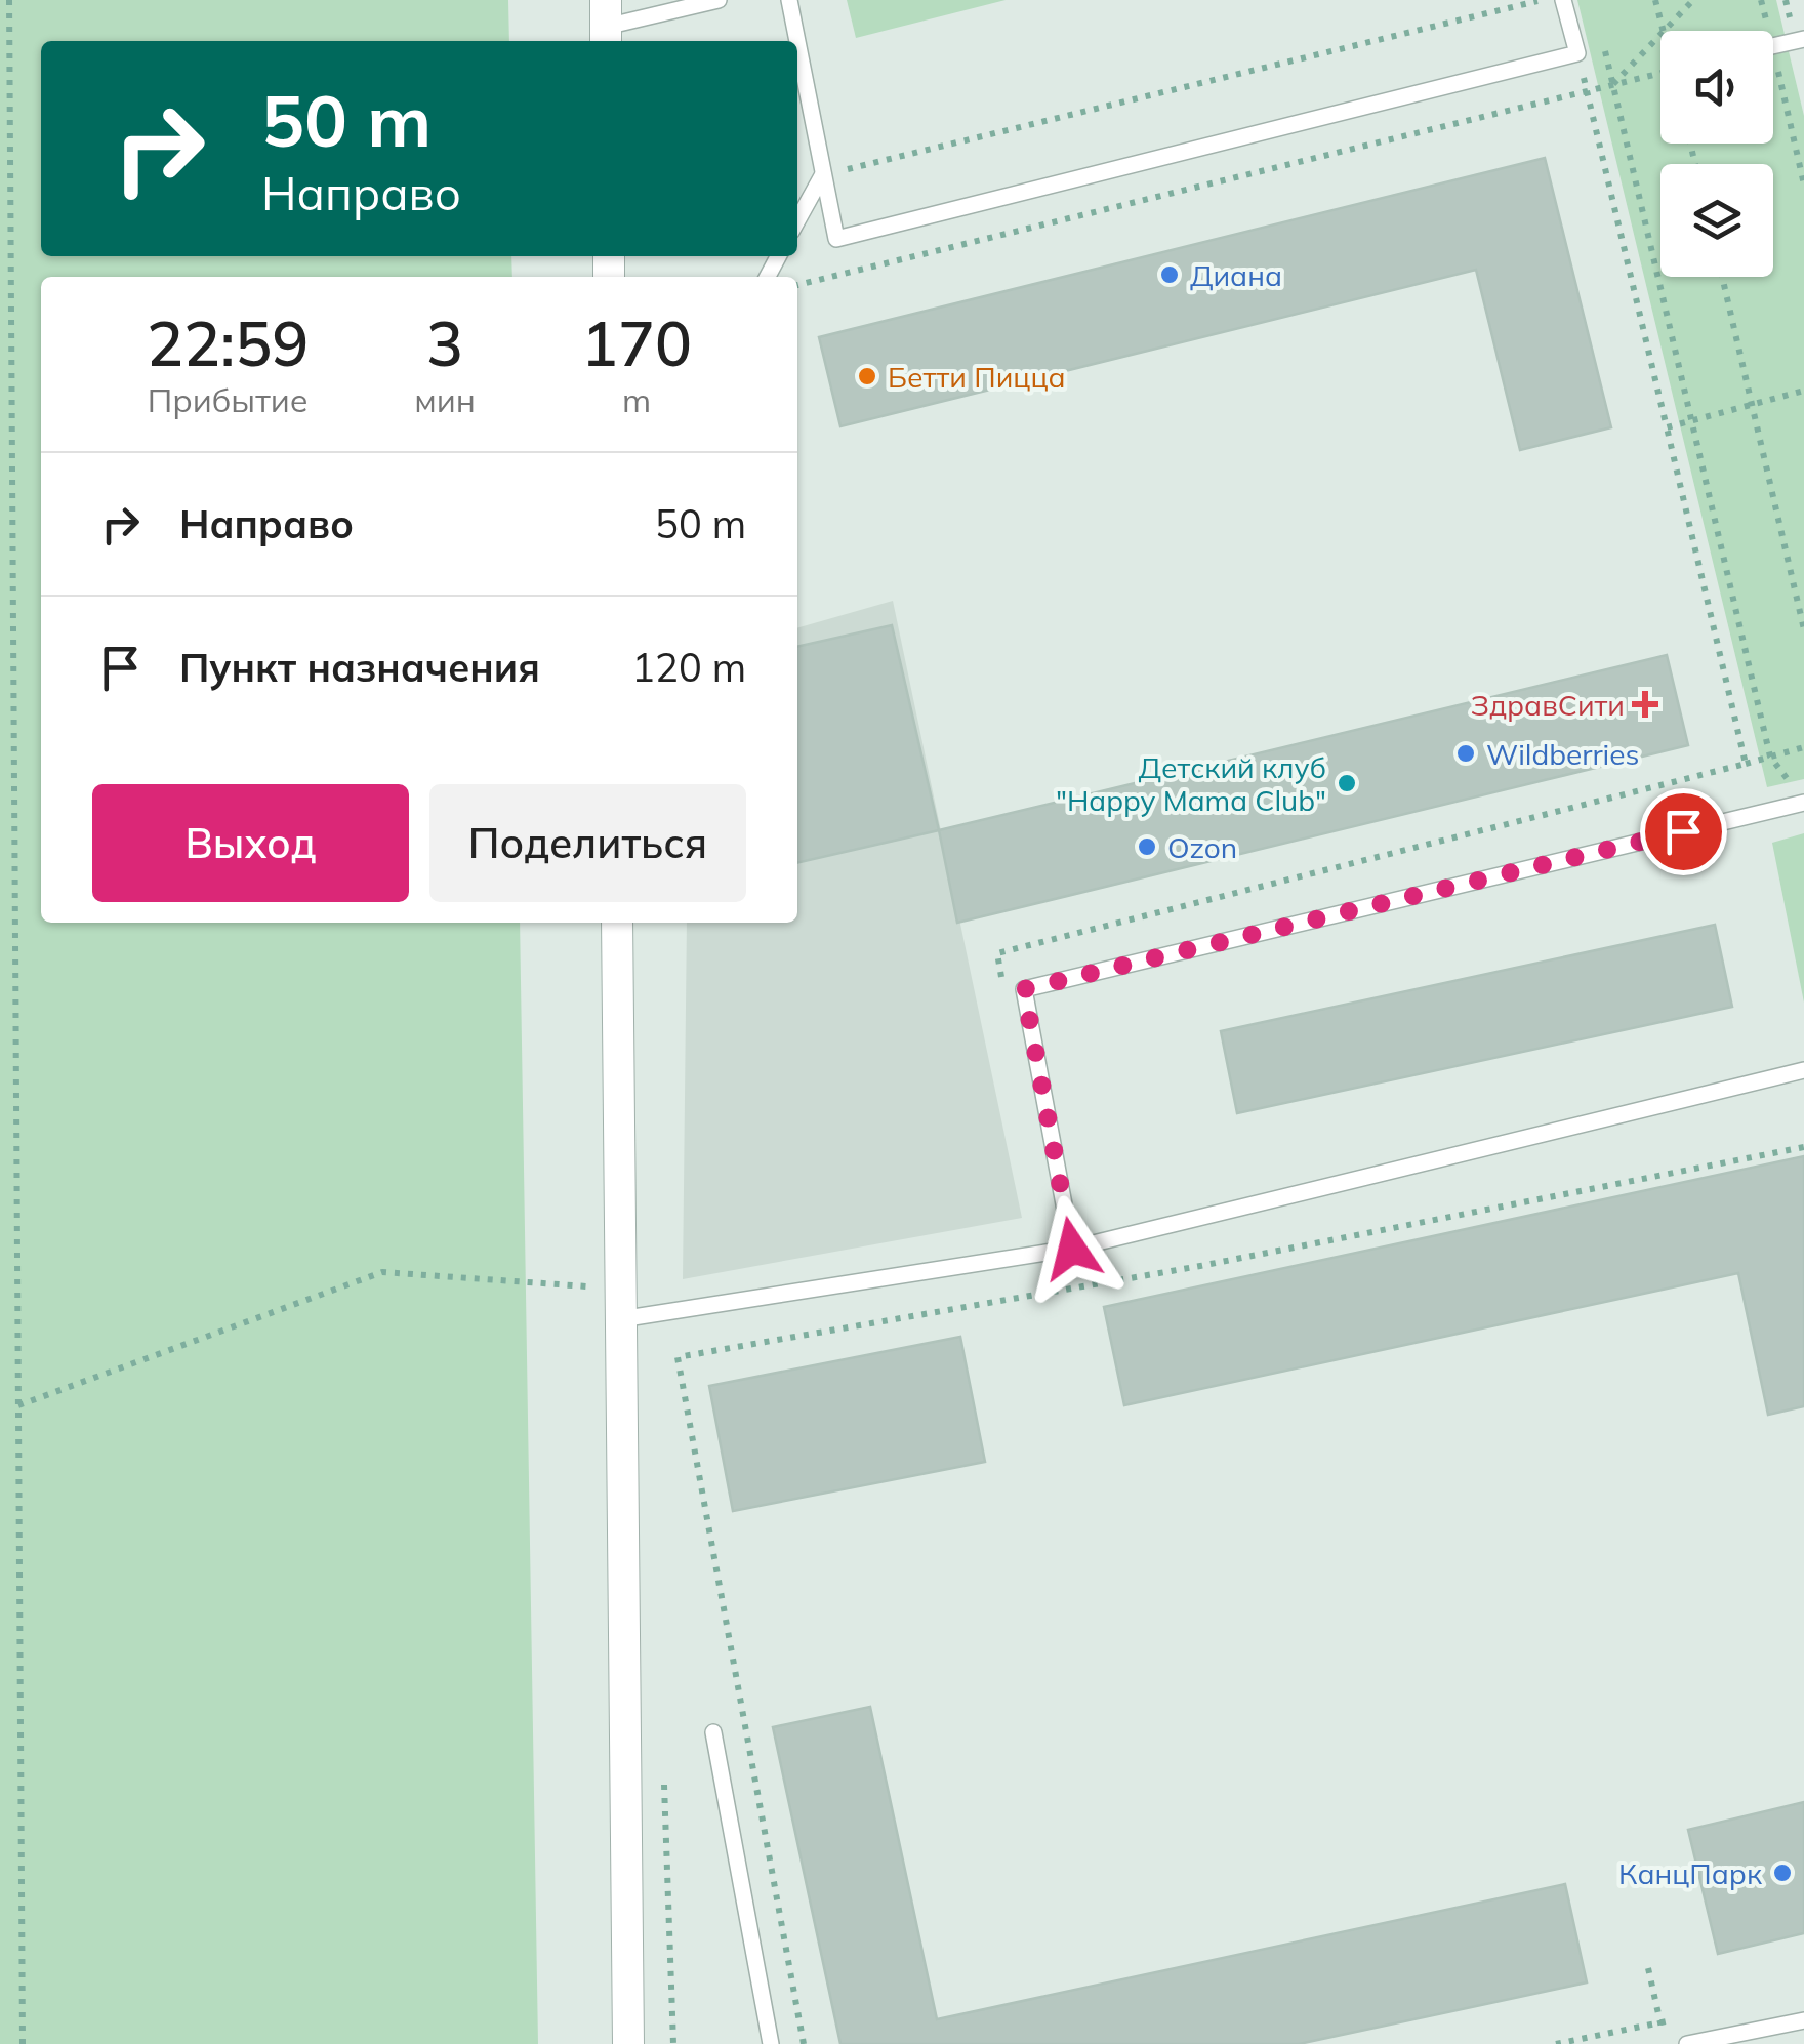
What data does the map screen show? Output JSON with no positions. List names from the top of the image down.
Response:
{
  "places": {
    "other": [
      "Диана",
      "Бетти Пицца",
      "Wildberries",
      "Детский клуб \"Happy Mama Club\"",
      "Ozon",
      "КанцПарк"
    ],
    "health": ["ЗдравСити"]
  },
  "page": {
    "turn": ["50 m", "Направо"],
    "eta": [
      "22:59",
      "Прибытие",
      "3",
      "мин",
      "170",
      "m"
    ],
    "list": [
      {
        "name": "Направо",
        "value": "50 m"
      },
      {
        "name": "Пункт назначения",
        "value": "120 m"
      }
    ],
    "buttons": ["Выход", "Поделиться"]
  }
}
